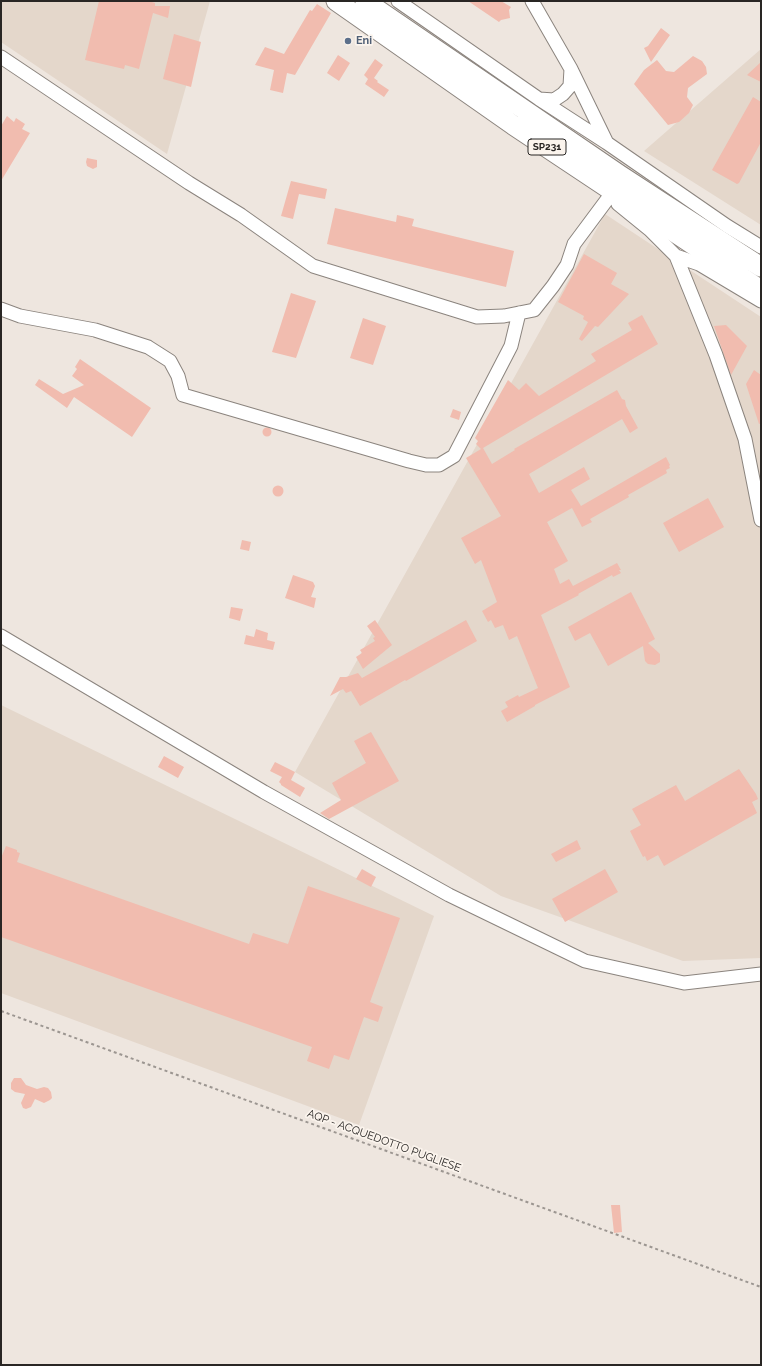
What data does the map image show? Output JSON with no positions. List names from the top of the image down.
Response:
{
  "streets": {
    "highway": ["SP231"],
    "path": ["AQP - ACQUEDOTTO PUGLIESE"]
  },
  "places": ["Eni"]
}
